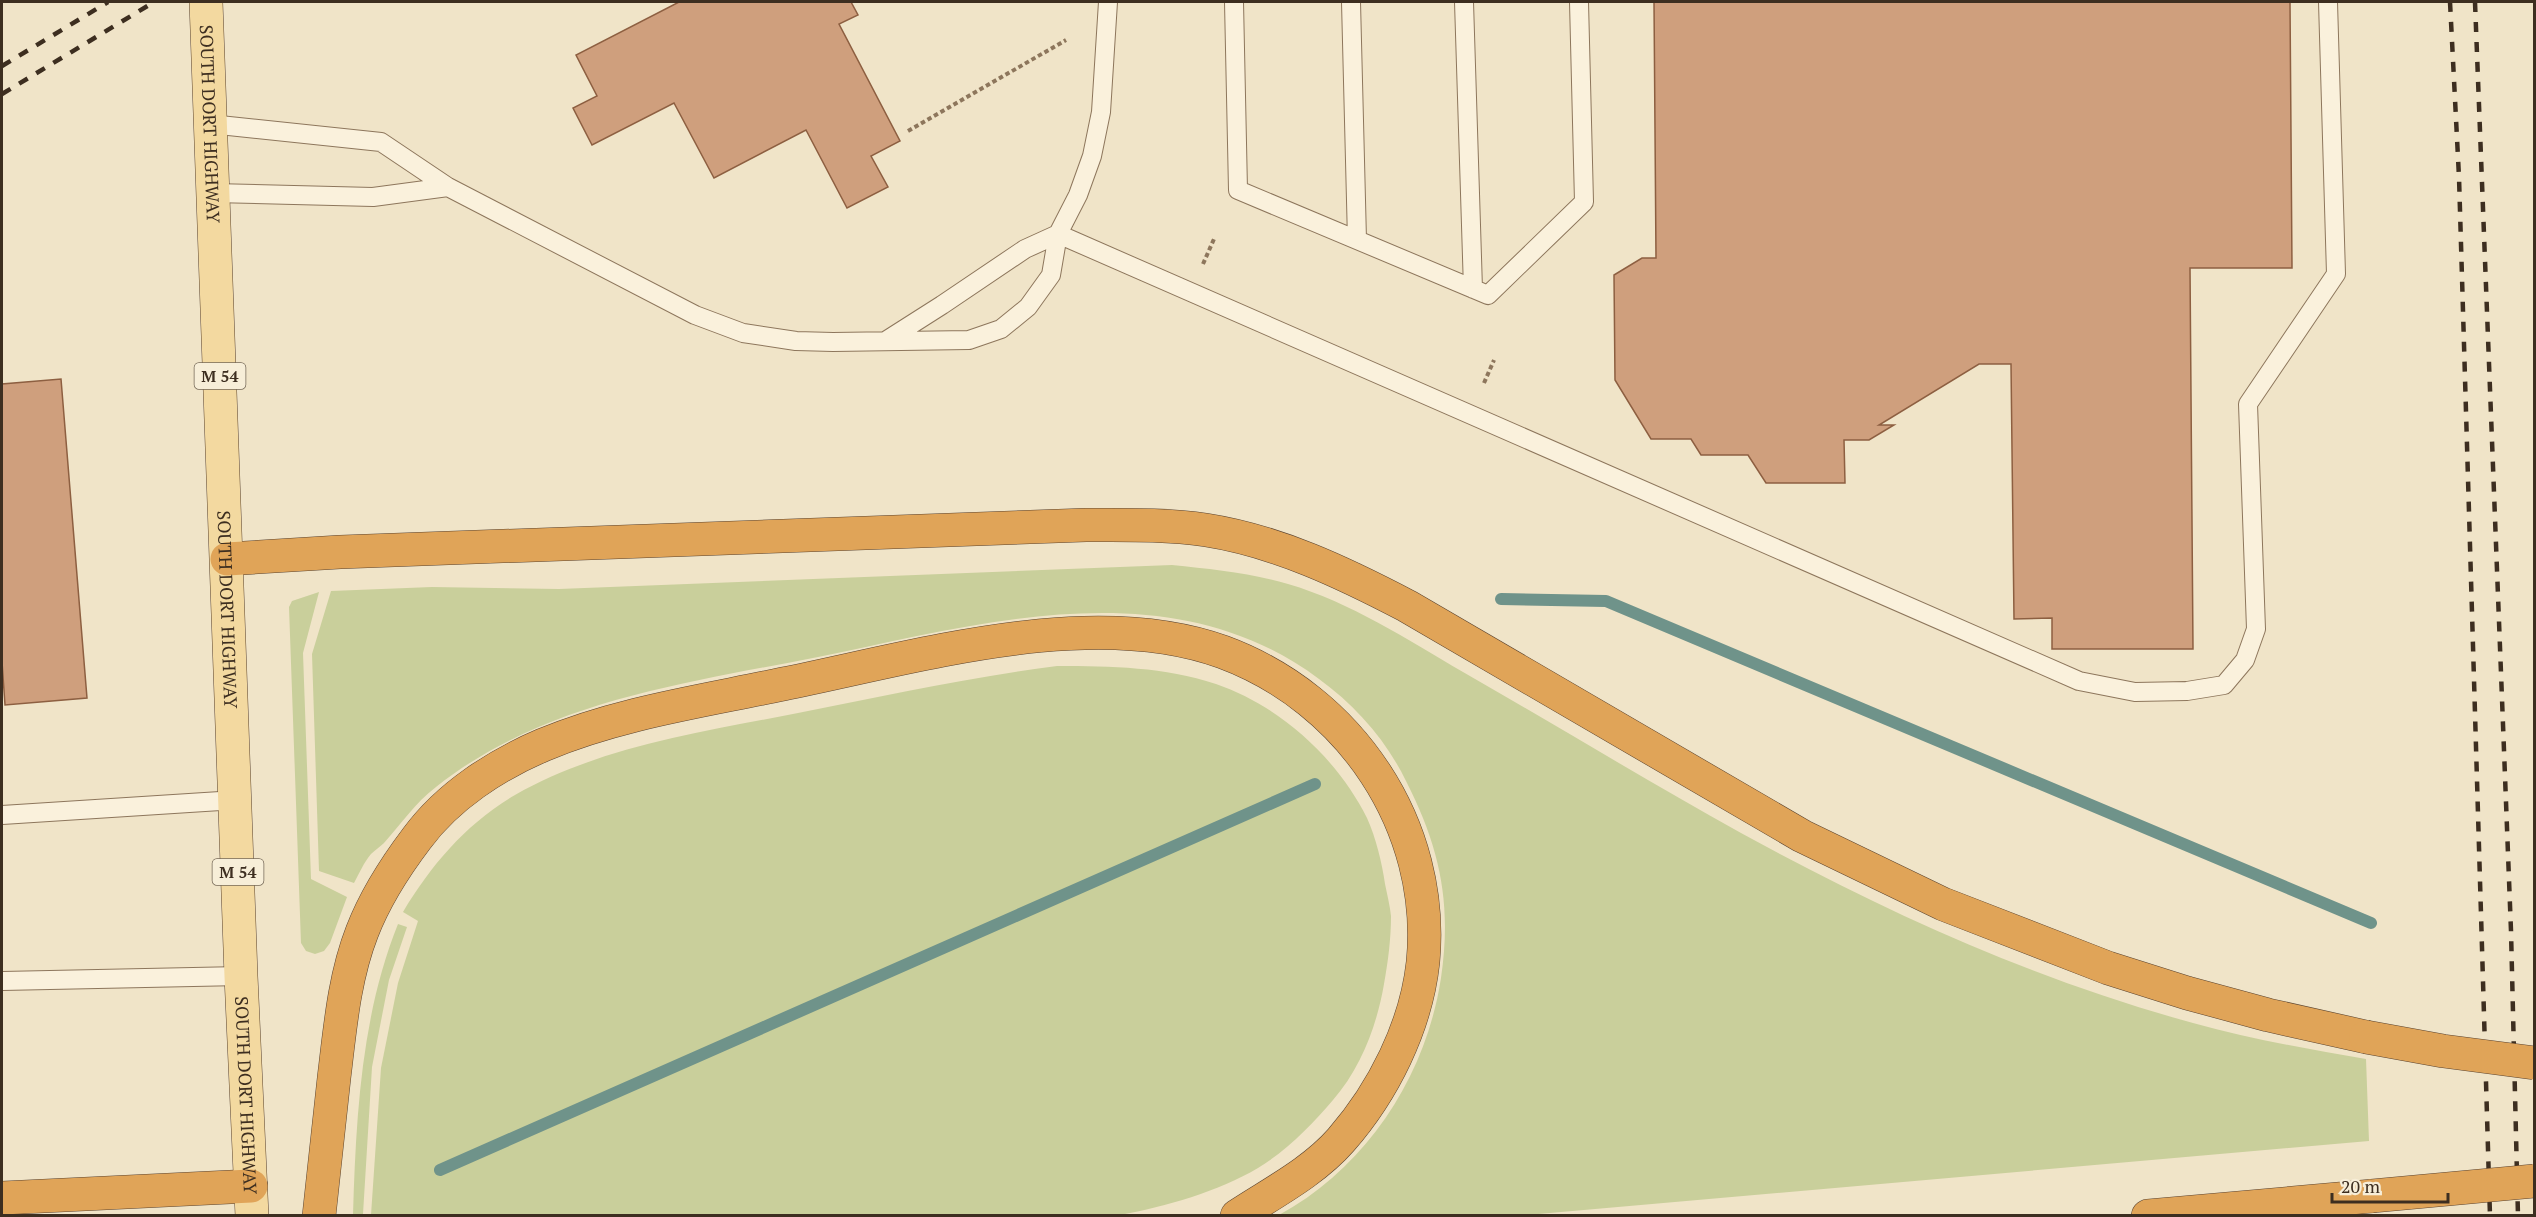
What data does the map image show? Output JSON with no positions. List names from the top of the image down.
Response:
{
  "streets": {
    "main road": ["SOUTH DORT HIGHWAY", "M 54"]
  },
  "scale_bar": "20 m"
}
